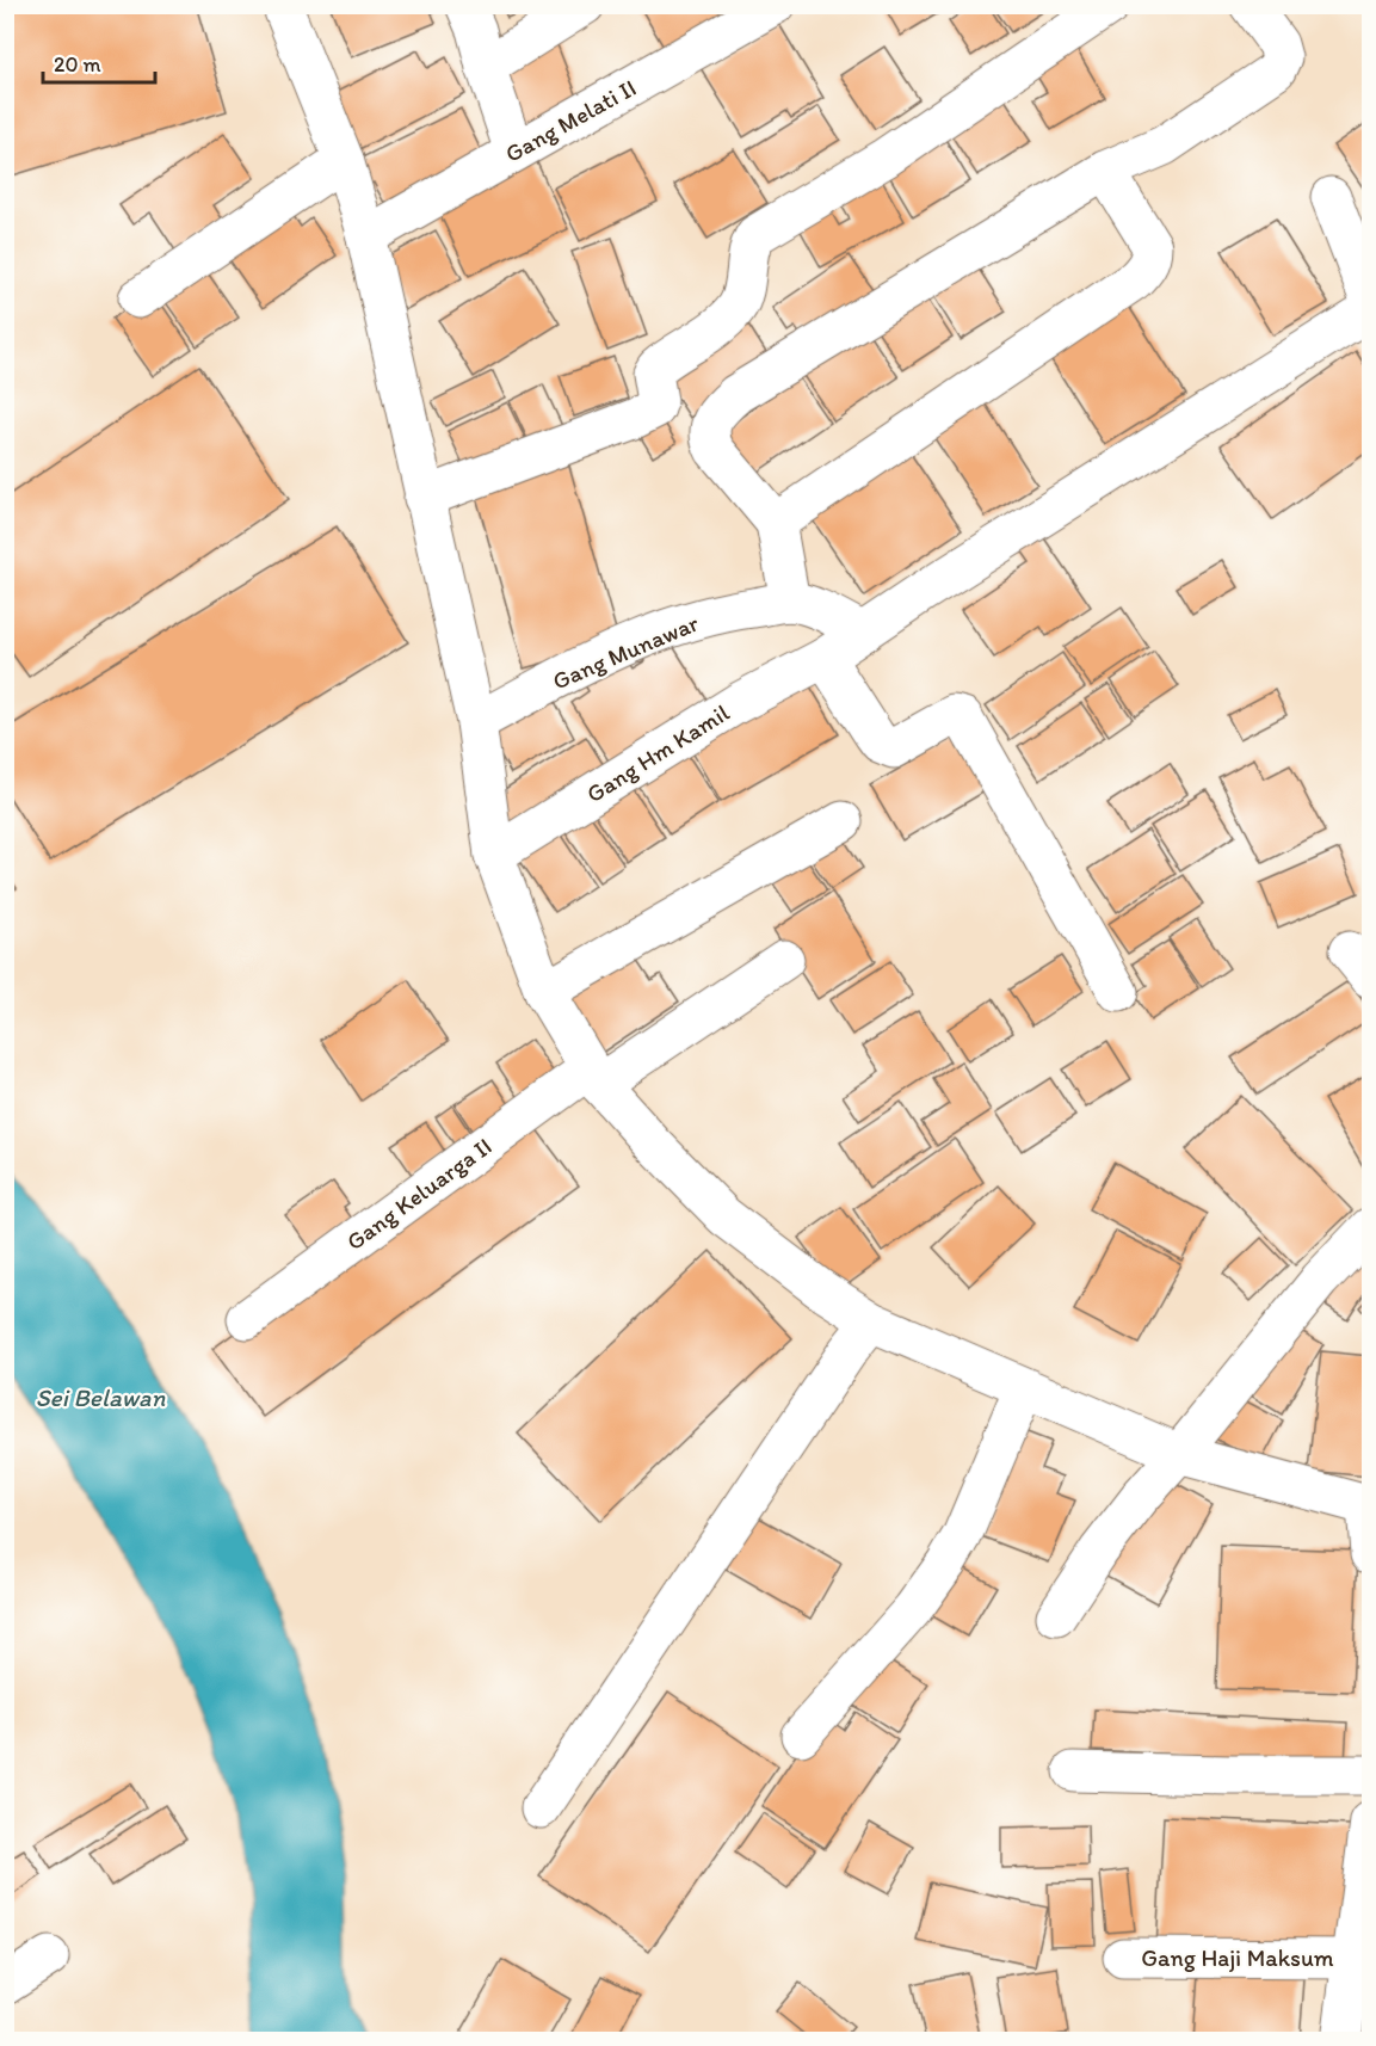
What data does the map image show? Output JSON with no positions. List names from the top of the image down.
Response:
{
  "streets": {
    "street": [
      "Gang Melati II",
      "Gang Munawar",
      "Gang Hm Kamil",
      "Gang Keluarga II",
      "Gang Haji Maksum"
    ]
  },
  "crossings": [
    ["Gang Munawar", "Gang Hm Kamil"]
  ],
  "water": ["Sei Belawan"],
  "scale_bar": "20 m"
}
